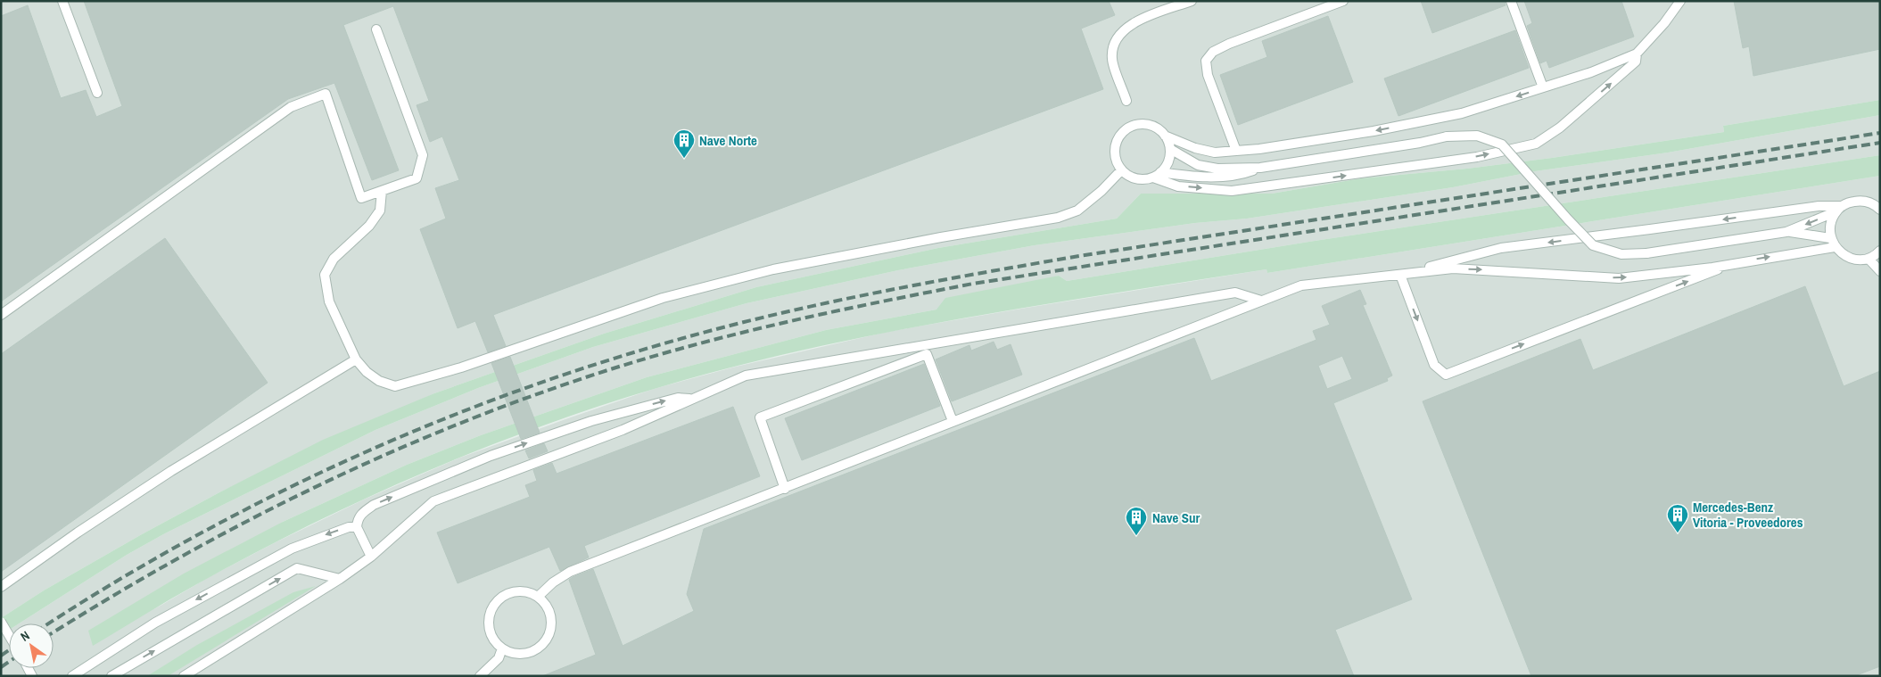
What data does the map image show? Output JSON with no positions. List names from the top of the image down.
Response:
{
  "places": {
    "building": ["Nave Norte", "Mercedes-Benz Vitoria - Proveedores", "Nave Sur"]
  },
  "north": "top left"
}
